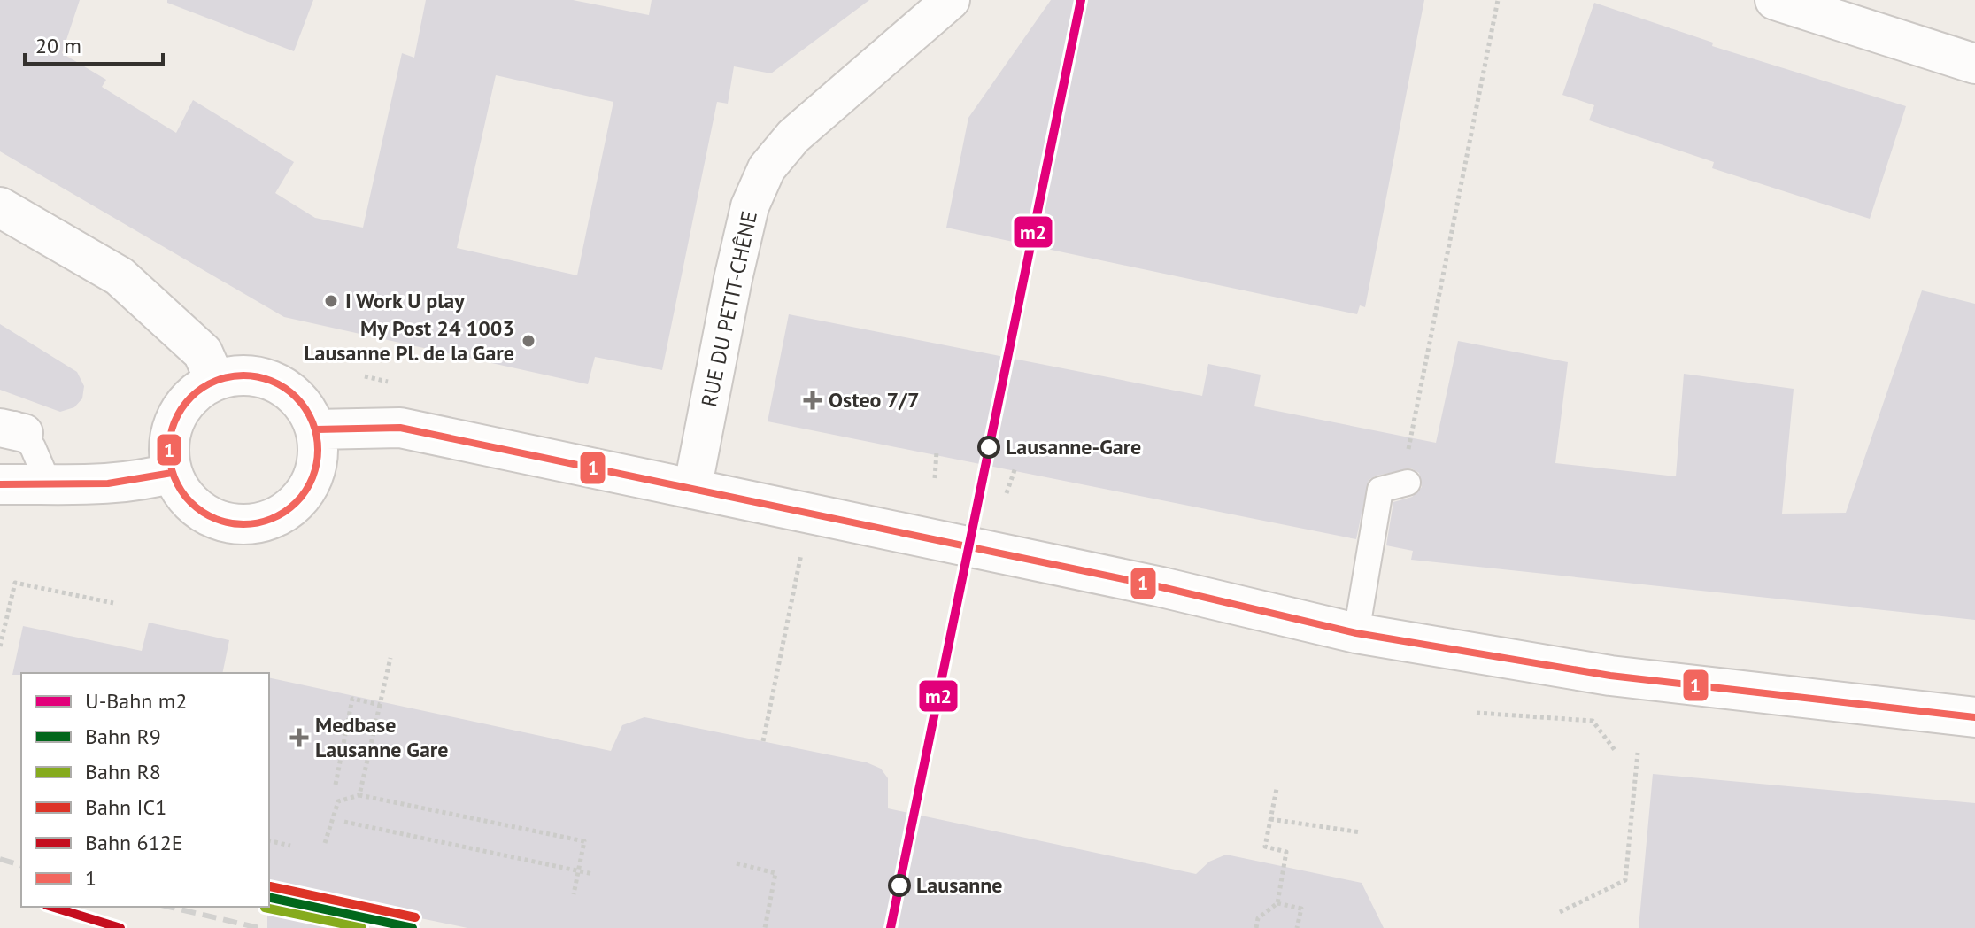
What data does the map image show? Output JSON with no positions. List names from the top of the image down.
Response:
{
  "streets": {
    "street": ["RUE DU PETIT-CHÊNE"]
  },
  "places": {
    "other": [
      "I Work U play",
      "My Post 24 1003 Lausanne Pl. de la Gare",
      "Lausanne-Gare",
      "Lausanne"
    ],
    "health": ["Osteo 7/7", "Medbase Lausanne Gare"]
  },
  "lines": [
    "metro line m2",
    "transit line 1",
    "rail line IC1",
    "rail line R9",
    "rail line 612E",
    "rail line R8"
  ],
  "legend": [
    "U-Bahn m2",
    "Bahn R9",
    "Bahn R8",
    "Bahn IC1",
    "Bahn 612E",
    "1"
  ],
  "scale_bar": "20 m"
}
